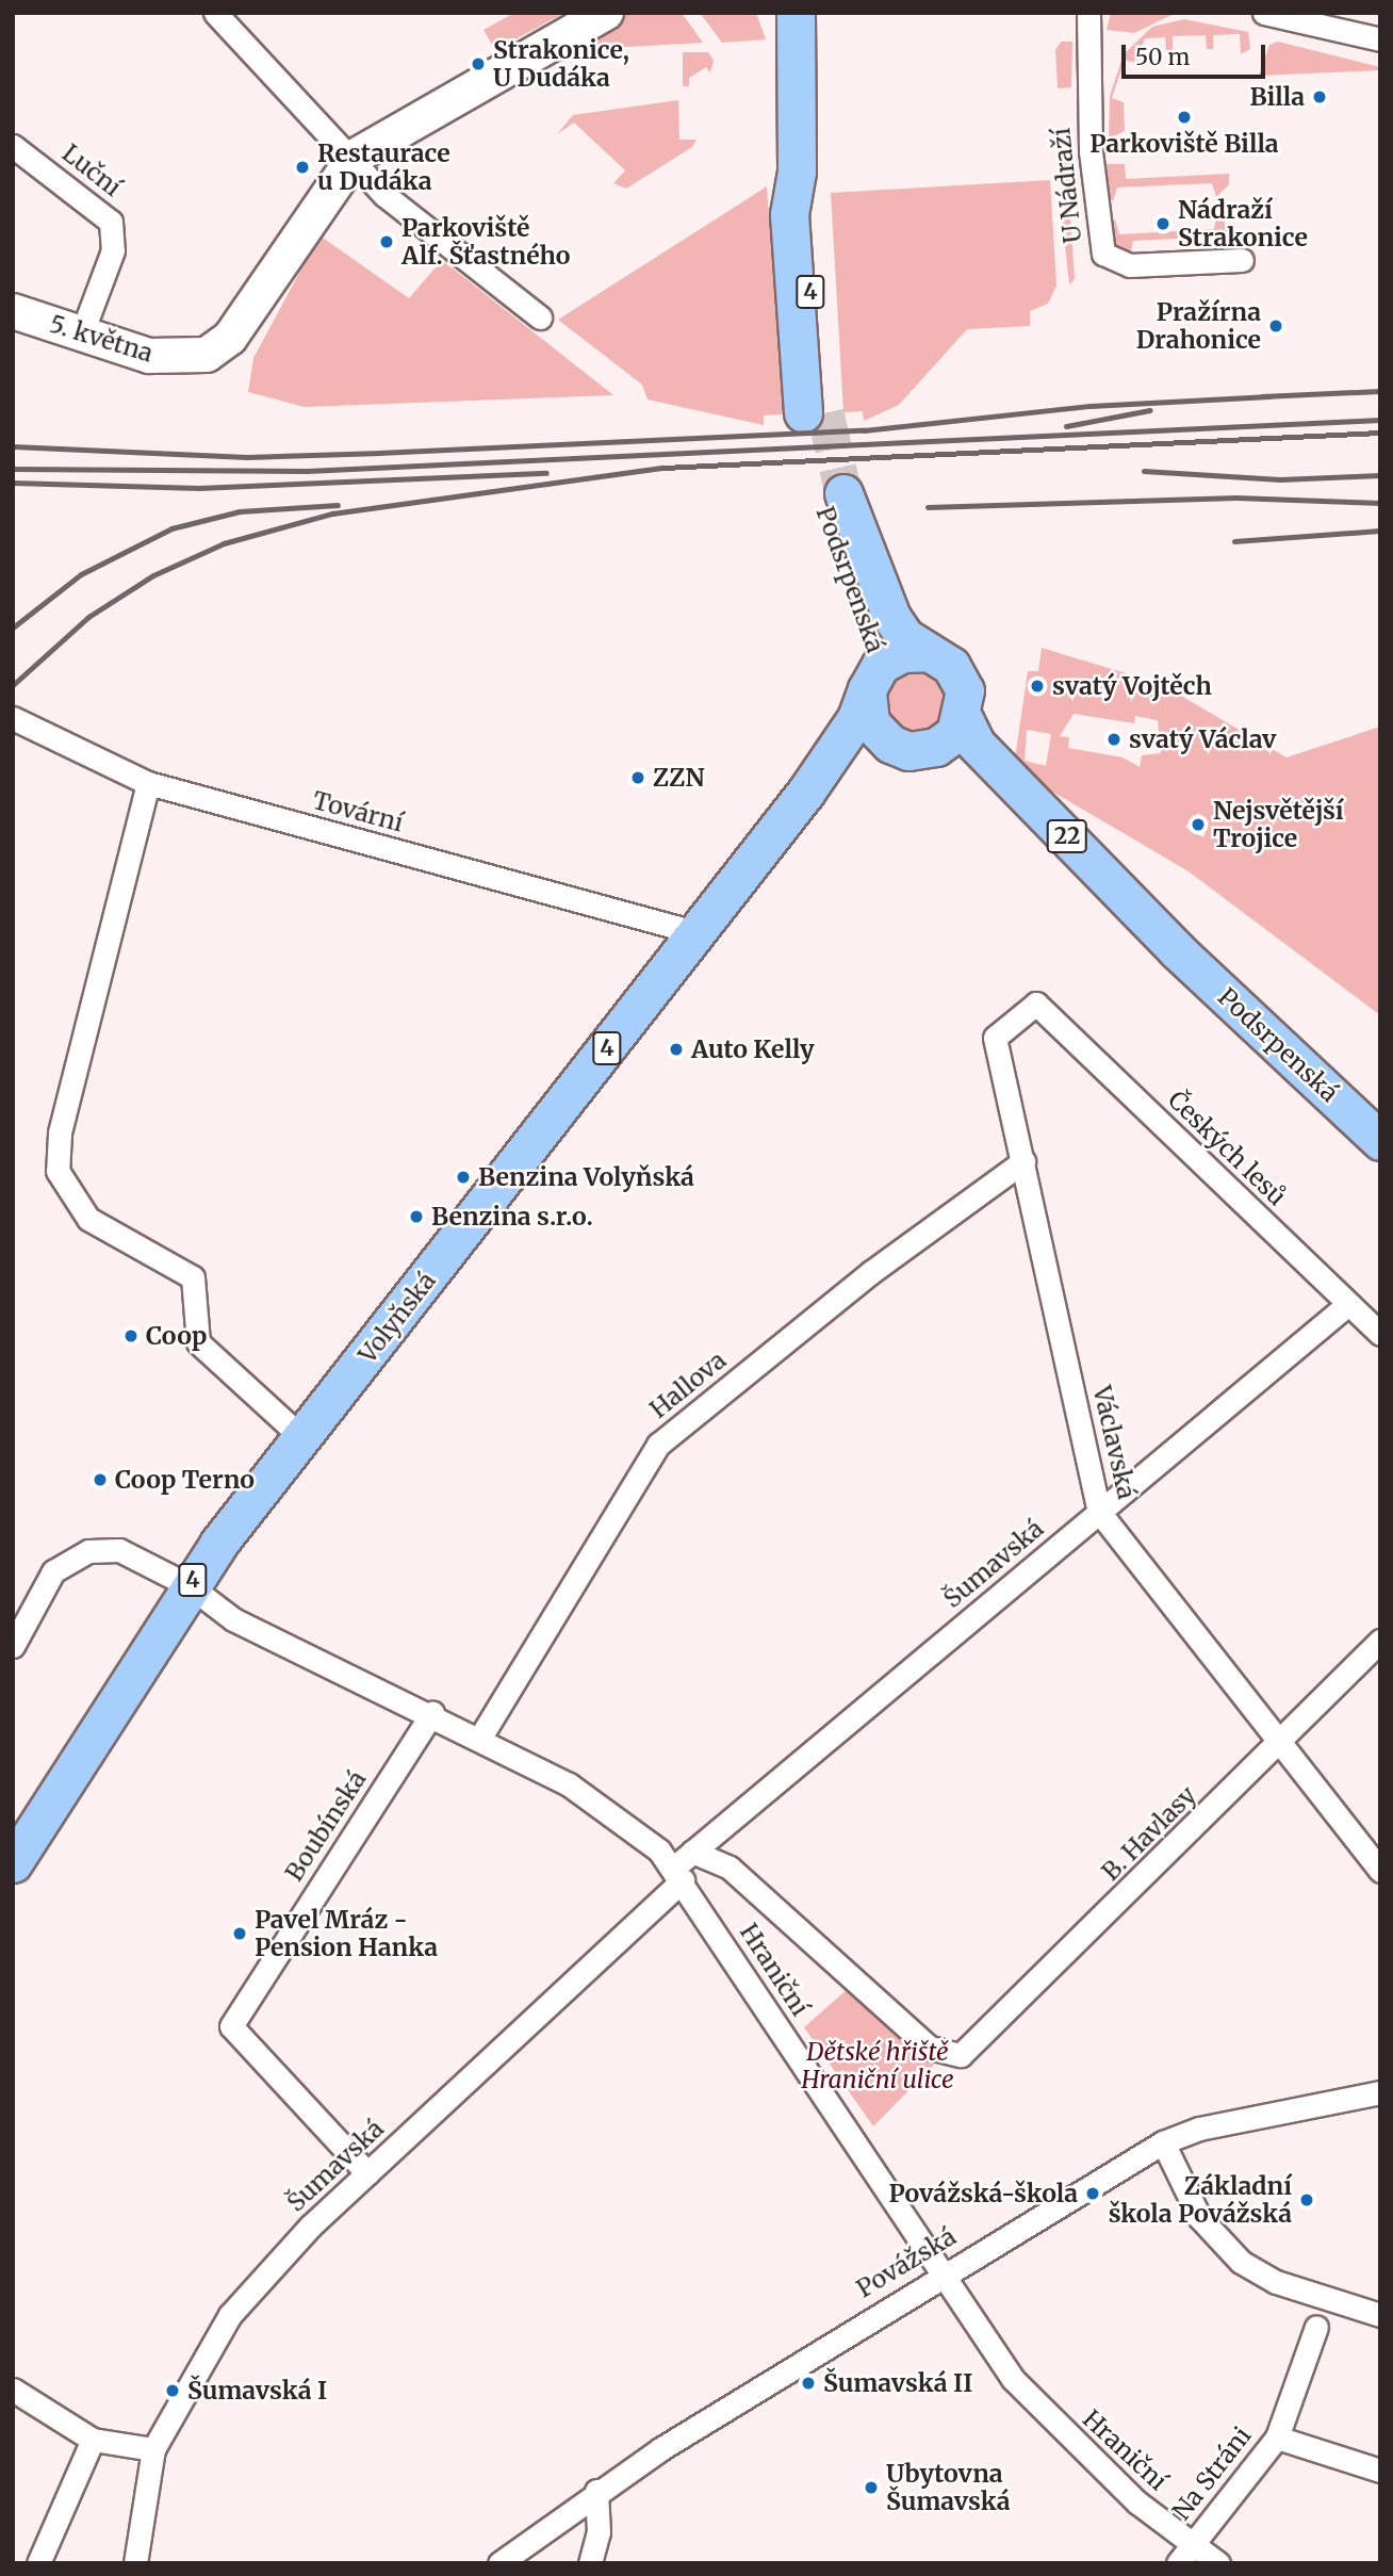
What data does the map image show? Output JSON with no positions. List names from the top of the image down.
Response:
{
  "streets": {
    "main road": [
      "4",
      "5. května",
      "Podsrpenská",
      "22",
      "Volyňská"
    ],
    "street": [
      "Luční",
      "U Nádraží",
      "Tovární",
      "Českých lesů",
      "Hallova",
      "Václavská",
      "Šumavská",
      "Boubínská",
      "B. Havlasy",
      "Hraniční",
      "Povážská",
      "Na Stráni"
    ]
  },
  "crossings": [
    ["Luční", "5. května"],
    ["4", "Podsrpenská"],
    ["4", "Volyňská"],
    ["Podsrpenská", "Volyňská"],
    ["Tovární", "Volyňská"],
    ["Českých lesů", "Václavská"],
    ["Českých lesů", "Šumavská"],
    ["Volyňská", "Hraniční"],
    ["Hallova", "Václavská"],
    ["Hallova", "Hraniční"],
    ["Václavská", "Šumavská"],
    ["Václavská", "B. Havlasy"],
    ["Šumavská", "Boubínská"],
    ["Šumavská", "Hraniční"],
    ["Boubínská", "Hraniční"],
    ["B. Havlasy", "Hraniční"],
    ["Hraniční", "Povážská"],
    ["Hraniční", "Na Stráni"]
  ],
  "parks": ["Dětské hřiště Hraniční ulice"],
  "places": [
    "Strakonice, U Dudáka",
    "Billa",
    "Parkoviště Billa",
    "Restaurace u Dudáka",
    "Nádraží Strakonice",
    "Parkoviště Alf. Šťastného",
    "Pražírna Drahonice",
    "svatý Vojtěch",
    "svatý Václav",
    "ZZN",
    "Nejsvětější Trojice",
    "Auto Kelly",
    "Benzina Volyňská",
    "Benzina s.r.o.",
    "Coop",
    "Coop Terno",
    "Pavel Mráz - Pension Hanka",
    "Povážská-škola",
    "Základní škola Povážská",
    "Šumavská II",
    "Šumavská I",
    "Ubytovna Šumavská"
  ],
  "scale_bar": "50 m"
}
